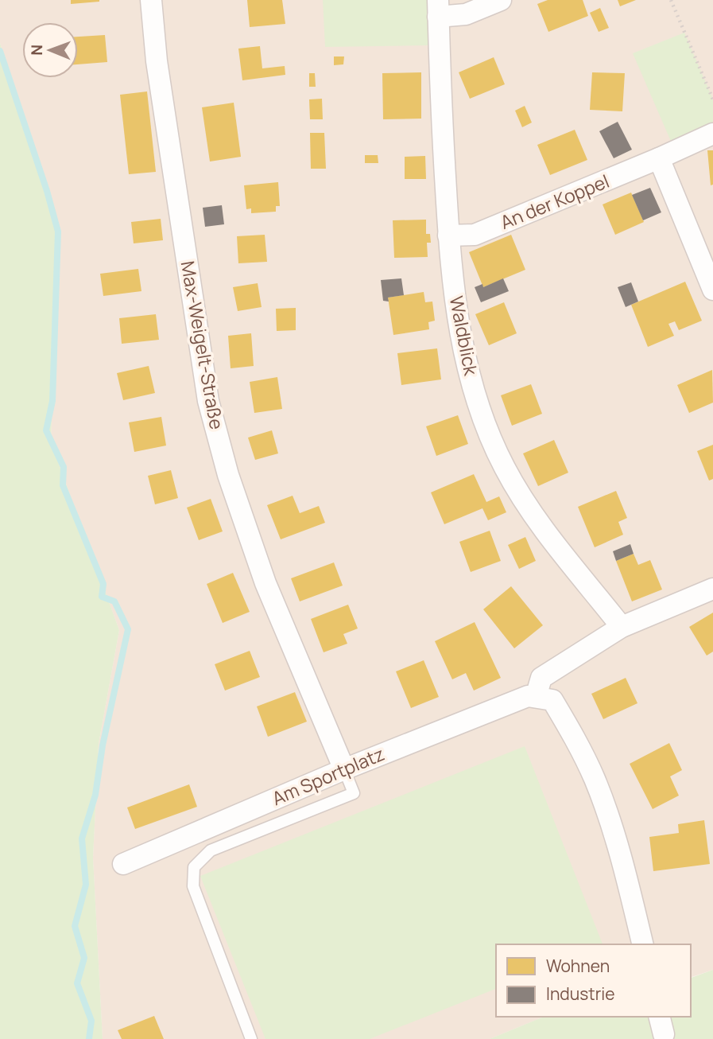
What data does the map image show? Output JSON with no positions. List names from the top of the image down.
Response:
{
  "streets": {
    "street": [
      "An der Koppel",
      "Waldblick",
      "Max-Weigelt-Straße",
      "Am Sportplatz"
    ]
  },
  "crossings": [
    ["An der Koppel", "Waldblick"],
    ["Max-Weigelt-Straße", "Am Sportplatz"]
  ],
  "legend": ["Wohnen", "Industrie"],
  "north": "left"
}
